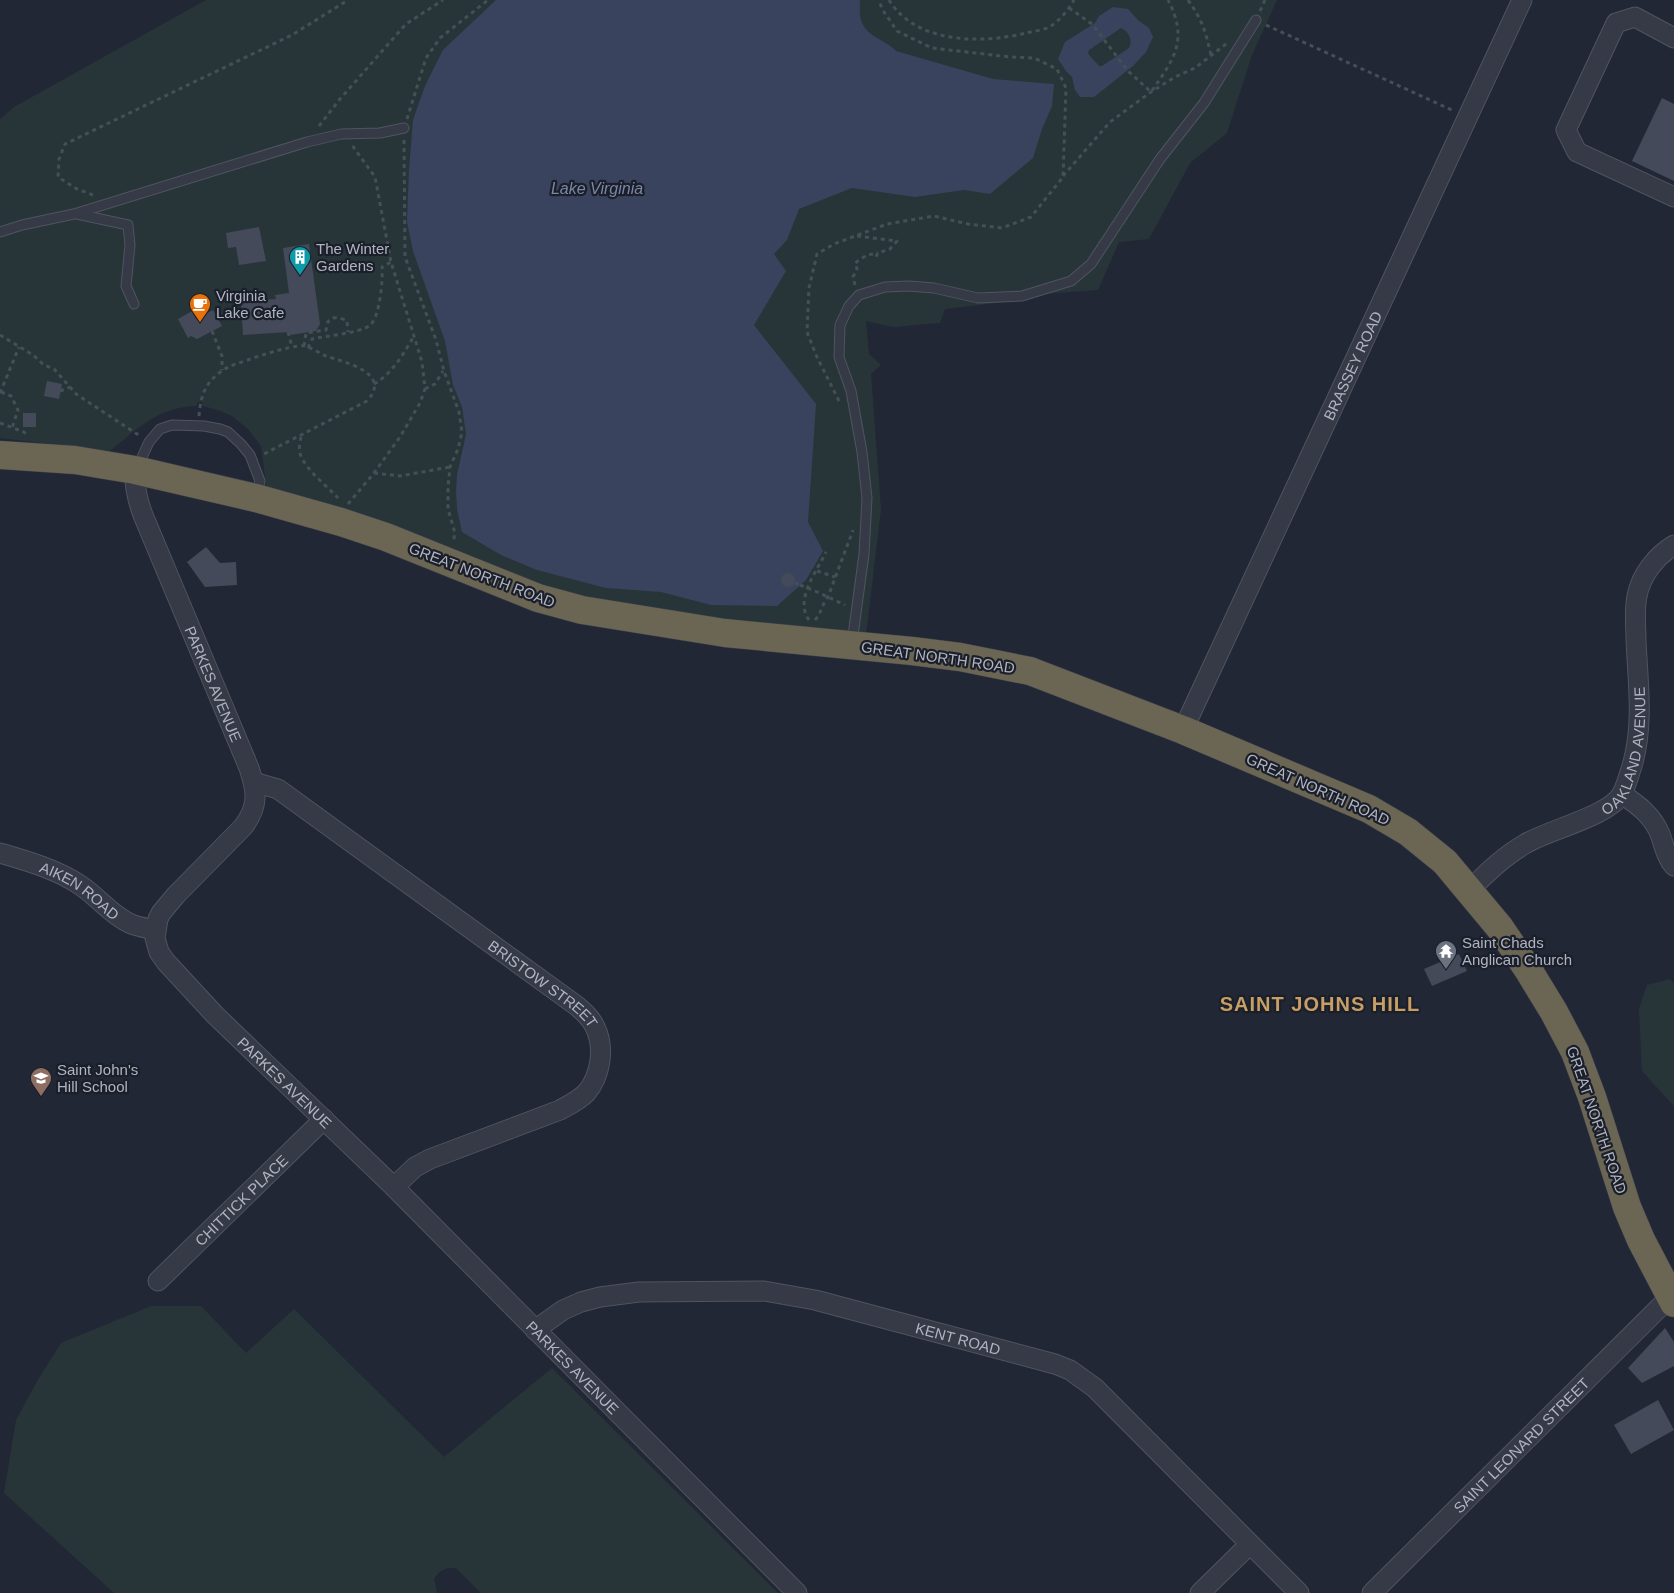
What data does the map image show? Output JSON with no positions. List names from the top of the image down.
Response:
{
  "streets": {
    "highway": ["GREAT NORTH ROAD"],
    "street": [
      "BRASSEY ROAD",
      "PARKES AVENUE",
      "OAKLAND AVENUE",
      "AIKEN ROAD",
      "BRISTOW STREET",
      "CHITTICK PLACE",
      "KENT ROAD",
      "SAINT LEONARD STREET"
    ]
  },
  "crossings": [
    ["BRASSEY ROAD", "GREAT NORTH ROAD"],
    ["GREAT NORTH ROAD", "PARKES AVENUE"],
    ["GREAT NORTH ROAD", "OAKLAND AVENUE"],
    ["GREAT NORTH ROAD", "SAINT LEONARD STREET"],
    ["PARKES AVENUE", "AIKEN ROAD"],
    ["PARKES AVENUE", "BRISTOW STREET"],
    ["PARKES AVENUE", "CHITTICK PLACE"],
    ["PARKES AVENUE", "KENT ROAD"]
  ],
  "districts": ["SAINT JOHNS HILL"],
  "water": ["Lake Virginia"],
  "places": {
    "building": ["The Winter Gardens"],
    "cafe": ["Virginia Lake Cafe"],
    "temple": ["Saint Chads Anglican Church"],
    "school or university": ["Saint John's Hill School"]
  }
}
